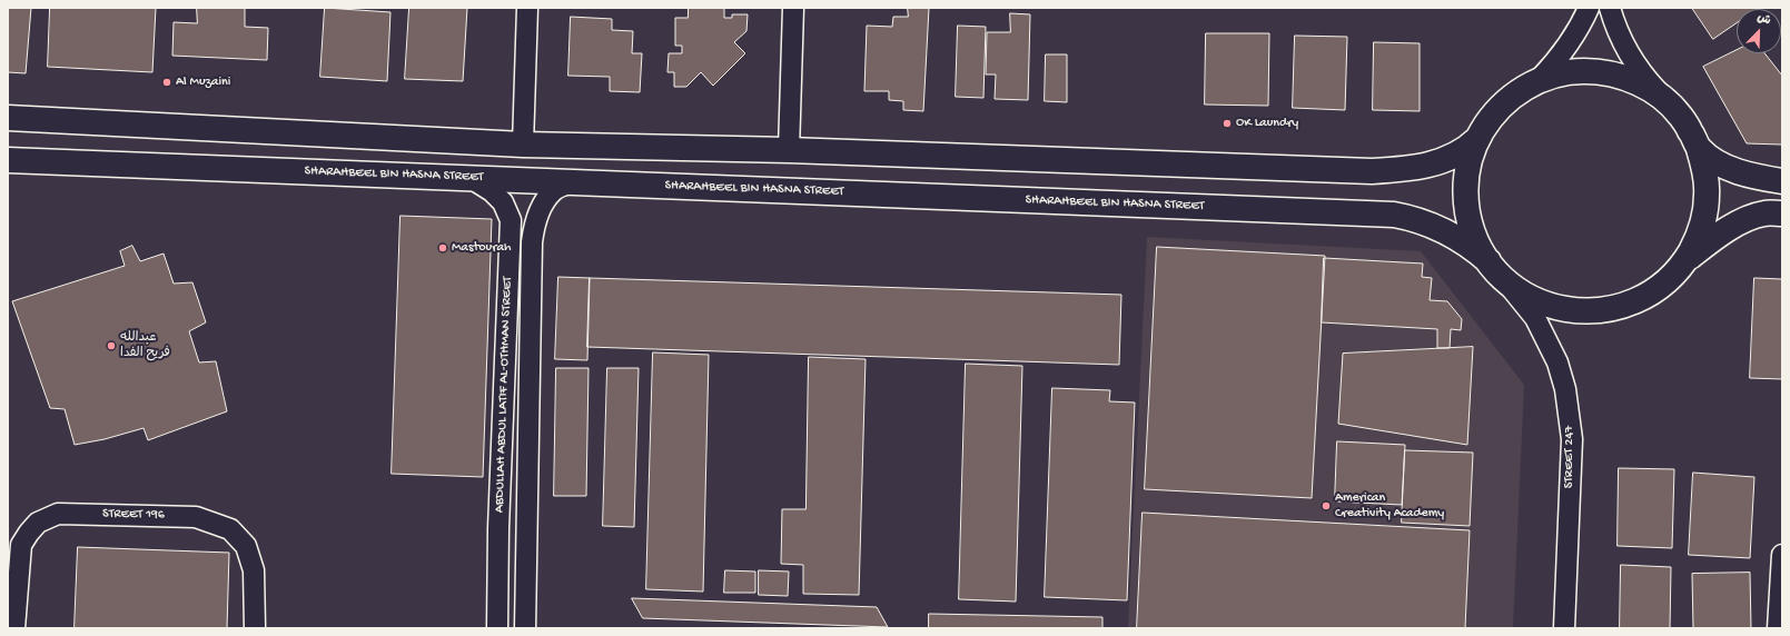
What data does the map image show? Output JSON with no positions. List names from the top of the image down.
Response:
{
  "streets": {
    "street": [
      "SHARAHBEEL BIN HASNA STREET",
      "ABDULLAH ABDUL LATIF AL-OTHMAN STREET",
      "STREET 247",
      "STREET 196"
    ]
  },
  "crossings": [
    ["SHARAHBEEL BIN HASNA STREET", "ABDULLAH ABDUL LATIF AL-OTHMAN STREET"],
    ["SHARAHBEEL BIN HASNA STREET", "STREET 247"]
  ],
  "places": [
    "Al Muzaini",
    "OK Laundry",
    "Mastourah",
    "عبدالله فريح الفدا",
    "American Creativity Academy"
  ],
  "north": "top right"
}
